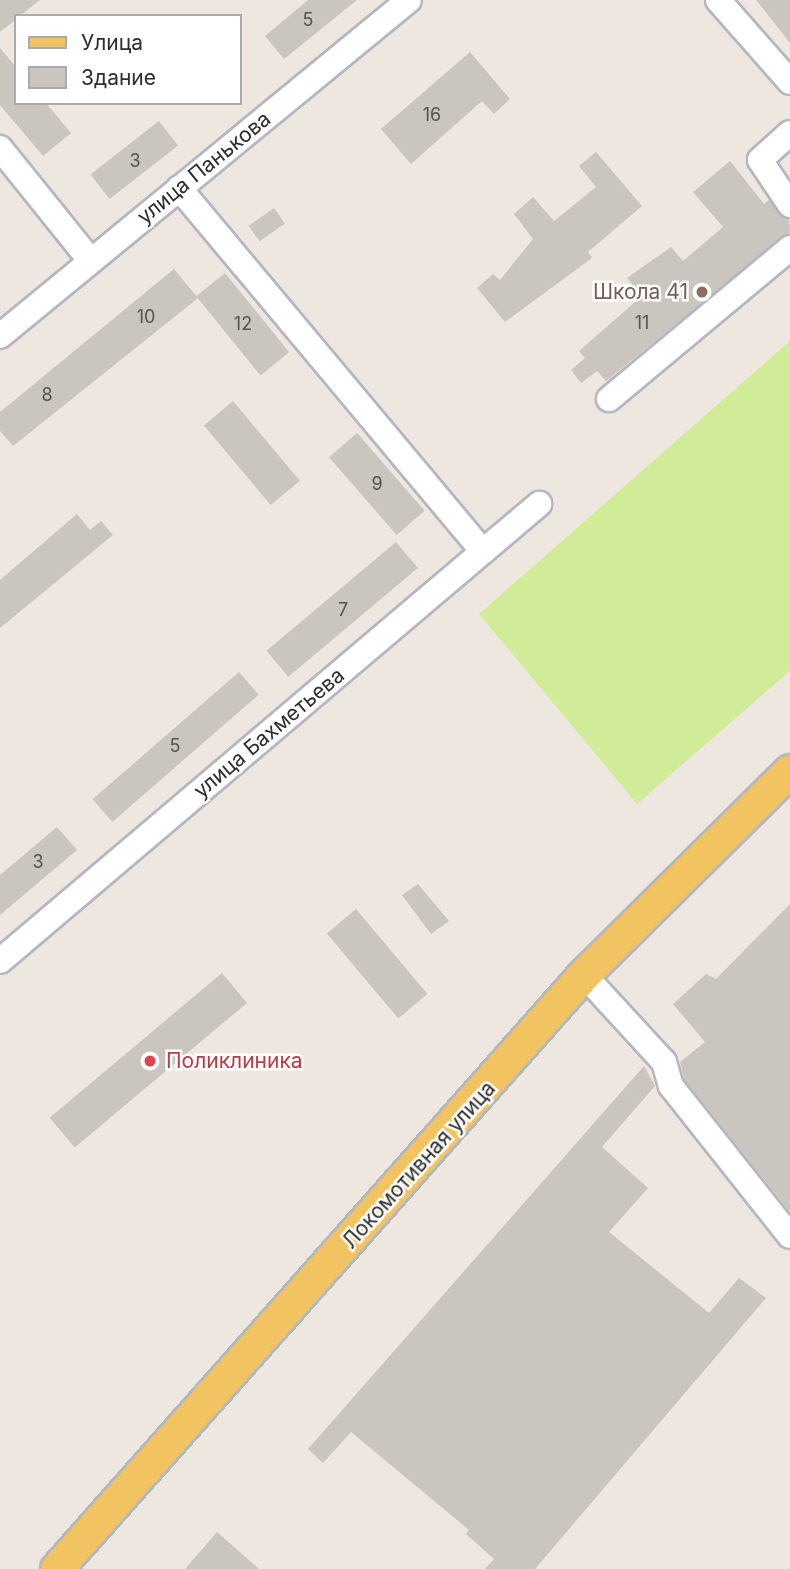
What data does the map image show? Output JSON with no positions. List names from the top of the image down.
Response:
{
  "streets": {
    "main road": ["Локомотивная улица"],
    "street": ["улица Панькова", "улица Бахметьева"]
  },
  "places": ["Школа 41", "Поликлиника"],
  "house_numbers": [
    "5",
    "16",
    "3",
    "10",
    "11",
    "12",
    "8",
    "9",
    "7",
    "5",
    "3"
  ],
  "legend": ["Улица", "Здание"]
}
